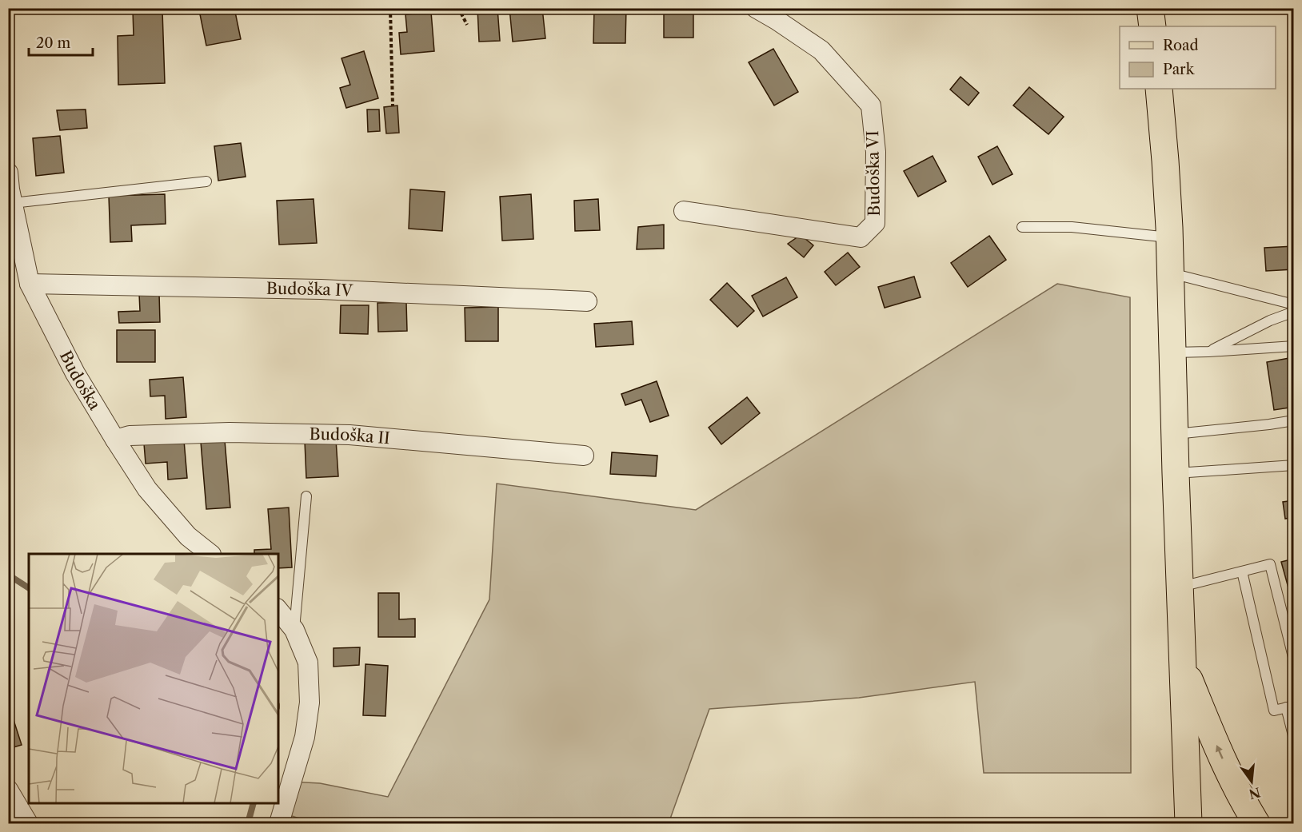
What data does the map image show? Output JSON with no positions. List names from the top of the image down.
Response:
{
  "streets": {
    "street": [
      "Budoška VI",
      "Budoška IV",
      "Budoška",
      "Budoška II"
    ]
  },
  "crossings": [
    ["Budoška IV", "Budoška"],
    ["Budoška", "Budoška II"]
  ],
  "legend": ["Road", "Park"],
  "scale_bar": "20 m",
  "north": "bottom"
}
